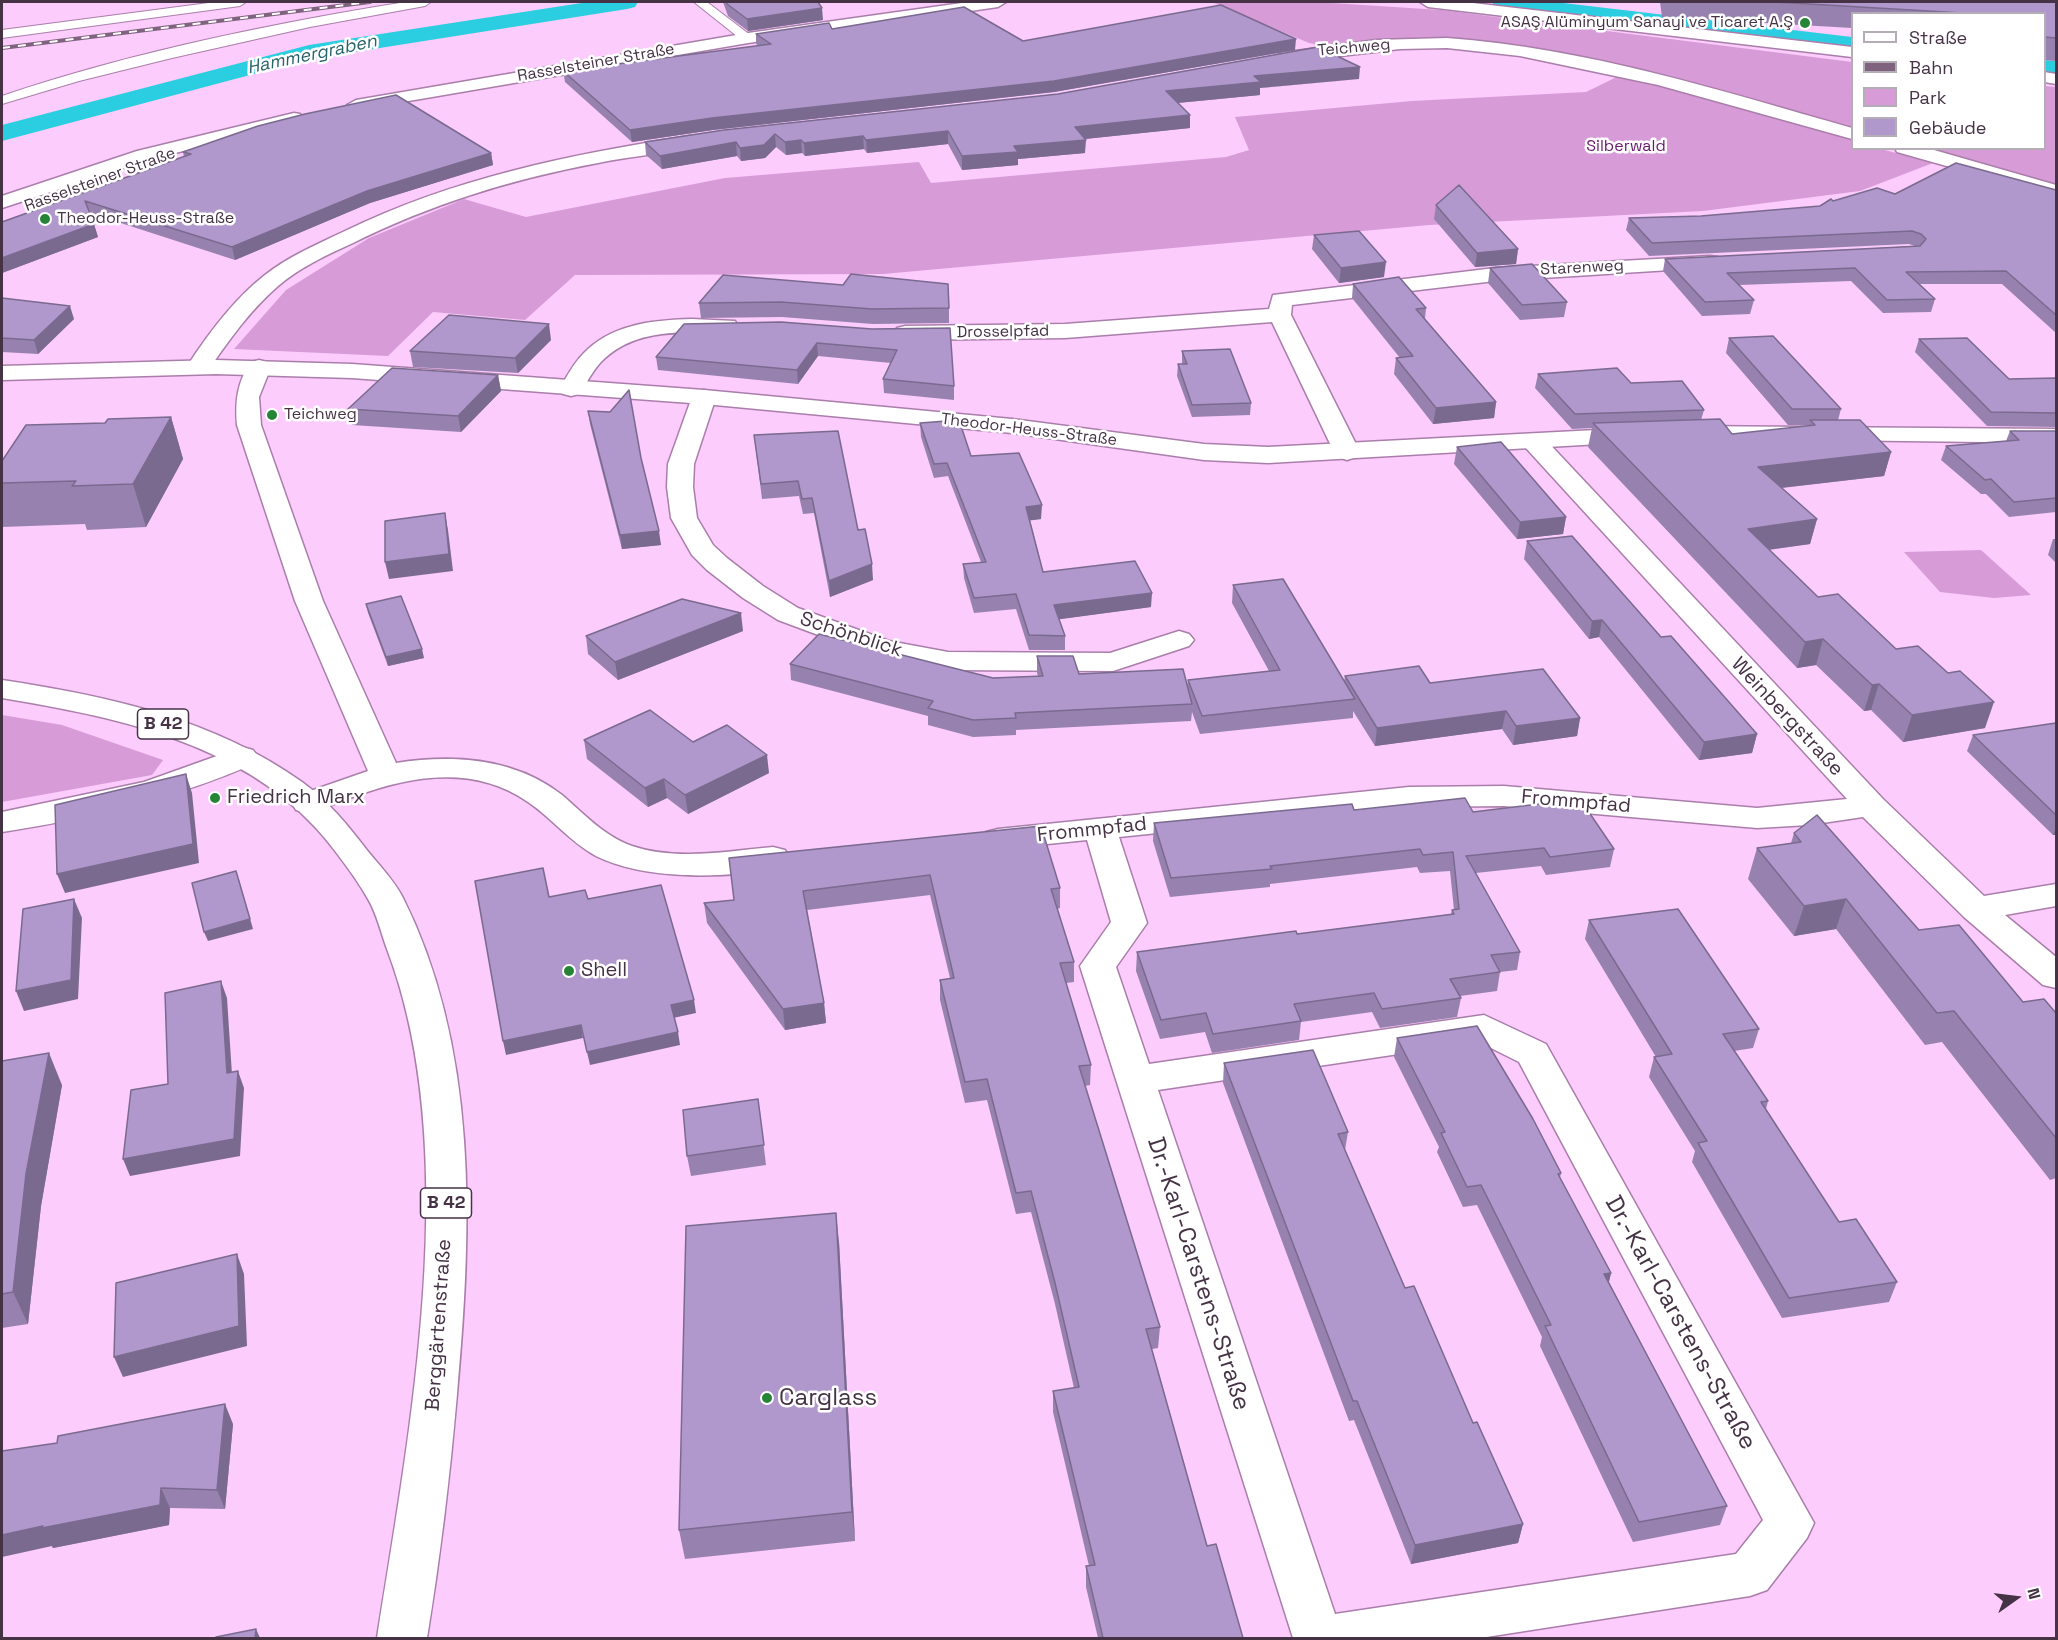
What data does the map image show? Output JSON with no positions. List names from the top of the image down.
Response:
{
  "streets": {
    "street": [
      "Teichweg",
      "Rasselsteiner Straße",
      "Starenweg",
      "Drosselpfad",
      "Theodor-Heuss-Straße",
      "Schönblick",
      "Weinbergstraße",
      "B 42",
      "Frommpfad",
      "Dr.-Karl-Carstens-Straße",
      "Berggärtenstraße"
    ]
  },
  "crossings": [
    ["Starenweg", "Drosselpfad"],
    ["Theodor-Heuss-Straße", "Schönblick"],
    ["Theodor-Heuss-Straße", "Weinbergstraße"],
    ["Weinbergstraße", "Frommpfad"],
    ["Frommpfad", "Dr.-Karl-Carstens-Straße"]
  ],
  "water": ["Hammergraben"],
  "parks": ["Silberwald"],
  "places": [
    "ASAŞ Alüminyum Sanayi ve Ticaret A.Ş",
    "Theodor-Heuss-Straße",
    "Teichweg",
    "Friedrich Marx",
    "Shell",
    "Carglass"
  ],
  "legend": [
    "Straße",
    "Bahn",
    "Park",
    "Gebäude"
  ],
  "north": "right"
}
